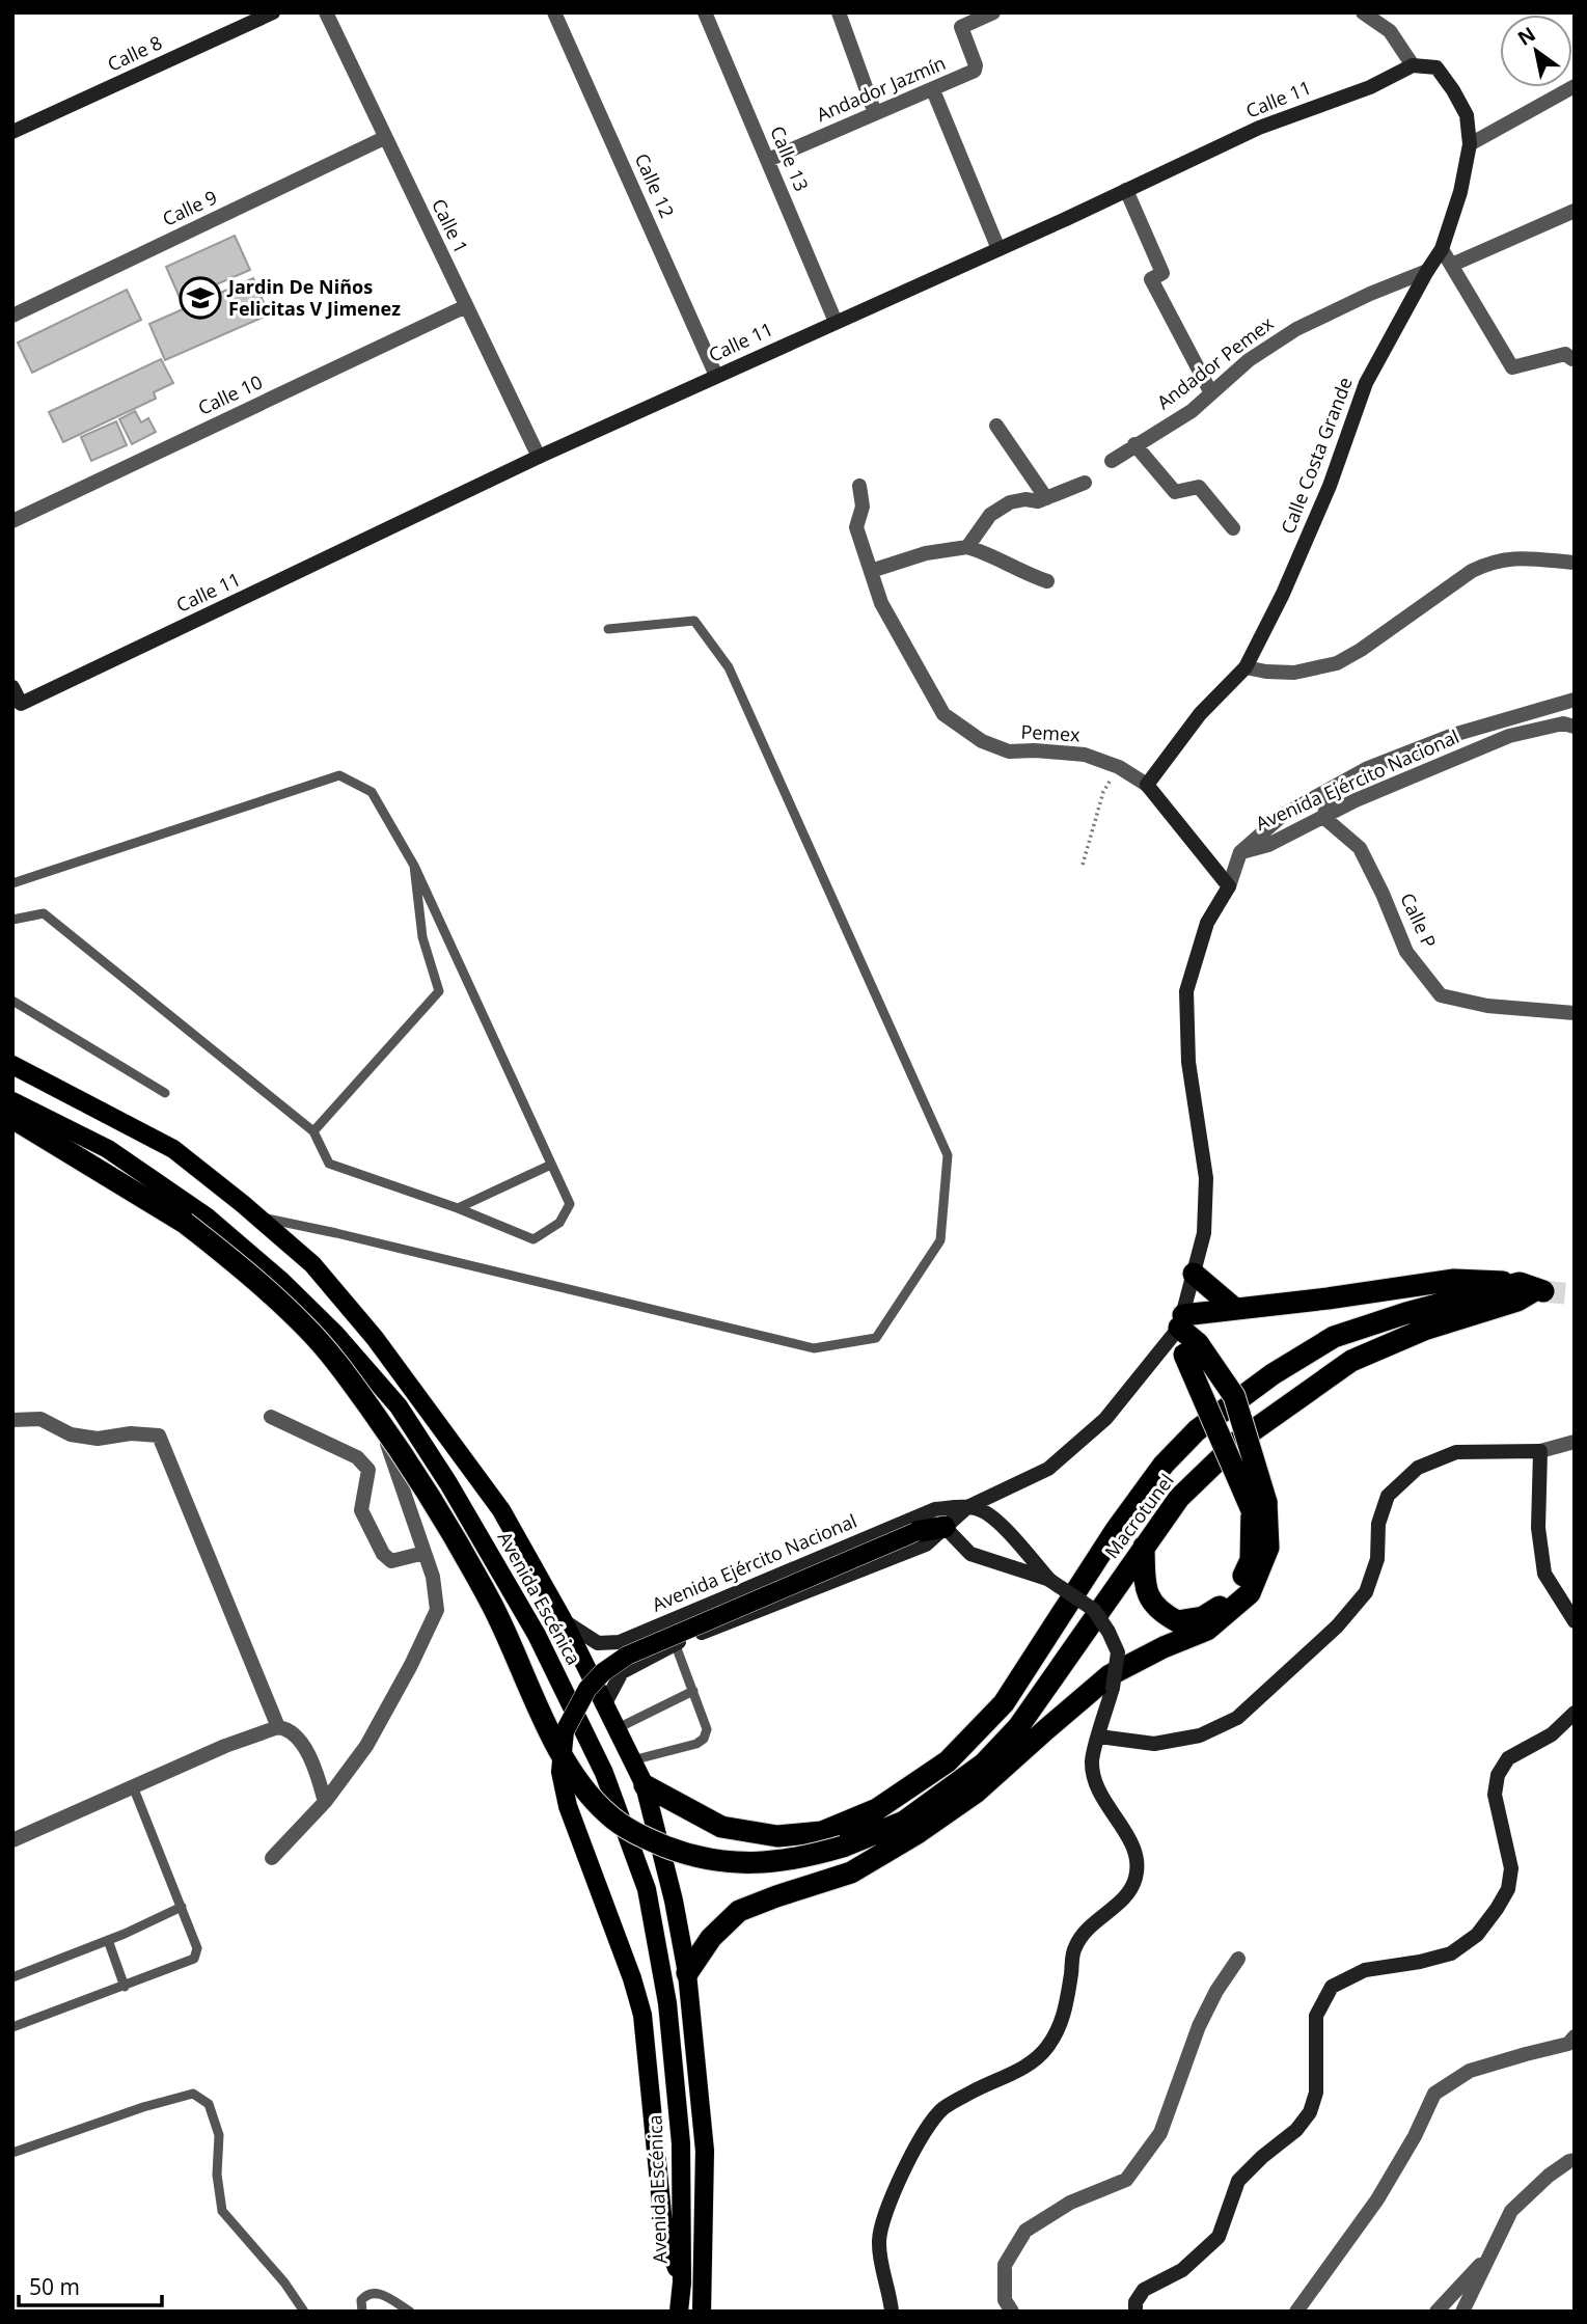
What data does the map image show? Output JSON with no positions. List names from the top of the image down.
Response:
{
  "streets": {
    "highway": ["Macrotunel"],
    "main road": ["Avenida Escénica"],
    "street": [
      "Calle 8",
      "Andador Jazmín",
      "Calle 11",
      "Calle 13",
      "Calle 12",
      "Calle 9",
      "Calle 1",
      "Andador Pemex",
      "Calle 10",
      "Calle Costa Grande",
      "Pemex",
      "Avenida Ejército Nacional",
      "Calle P"
    ]
  },
  "crossings": [
    ["Andador Jazmín", "Calle 13"],
    ["Calle 11", "Calle 13"],
    ["Calle 11", "Calle 12"],
    ["Calle 11", "Calle 1"],
    ["Calle 11", "Calle Costa Grande"],
    ["Calle 9", "Calle 1"],
    ["Calle 1", "Calle 10"],
    ["Andador Pemex", "Calle Costa Grande"],
    ["Calle Costa Grande", "Pemex"],
    ["Pemex", "Avenida Ejército Nacional"],
    ["Avenida Ejército Nacional", "Calle P"]
  ],
  "places": {
    "school or university": ["Jardin De Niños Felicitas V Jimenez"]
  },
  "scale_bar": "50 m",
  "north": "top left"
}
